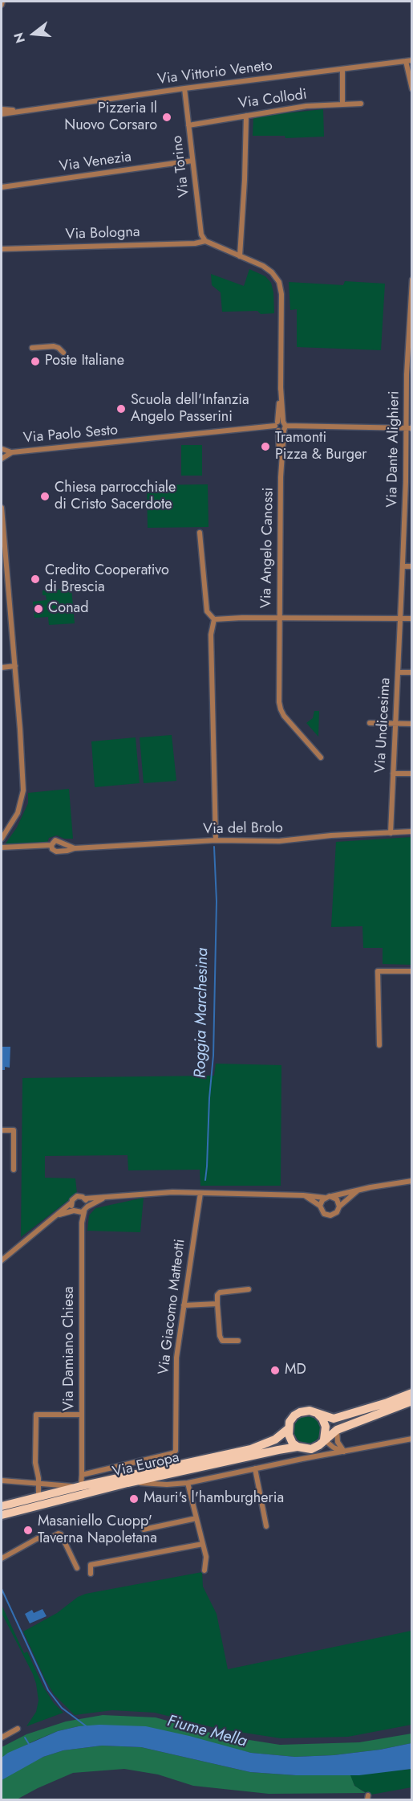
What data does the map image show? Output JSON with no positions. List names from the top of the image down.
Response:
{
  "streets": {
    "main road": ["Via Europa"],
    "street": [
      "Via Vittorio Veneto",
      "Via Collodi",
      "Via Venezia",
      "Via Torino",
      "Via Bologna",
      "Via Paolo Sesto",
      "Via Dante Alighieri",
      "Via Angelo Canossi",
      "Via Undicesima",
      "Via del Brolo",
      "Via Giacomo Matteotti",
      "Via Damiano Chiesa"
    ]
  },
  "crossings": [
    ["Via Vittorio Veneto", "Via Torino"],
    ["Via Collodi", "Via Torino"],
    ["Via Venezia", "Via Torino"],
    ["Via Torino", "Via Bologna"],
    ["Via Torino", "Via Angelo Canossi"],
    ["Via Bologna", "Via Angelo Canossi"],
    ["Via Paolo Sesto", "Via Dante Alighieri"],
    ["Via Paolo Sesto", "Via Angelo Canossi"],
    ["Via Dante Alighieri", "Via Angelo Canossi"],
    ["Via Dante Alighieri", "Via Undicesima"],
    ["Via Angelo Canossi", "Via Undicesima"],
    ["Via Undicesima", "Via del Brolo"],
    ["Via Giacomo Matteotti", "Via Europa"],
    ["Via Damiano Chiesa", "Via Europa"]
  ],
  "water": ["Roggia Marchesina", "Fiume Mella"],
  "places": [
    "Pizzeria Il Nuovo Corsaro",
    "Poste Italiane",
    "Scuola dell'Infanzia Angelo Passerini",
    "Tramonti Pizza & Burger",
    "Chiesa parrocchiale di Cristo Sacerdote",
    "Credito Cooperativo di Brescia",
    "Conad",
    "MD",
    "Mauri's l'hamburgheria",
    "Masaniello Cuopp' Taverna Napoletana"
  ],
  "north": "left"
}
